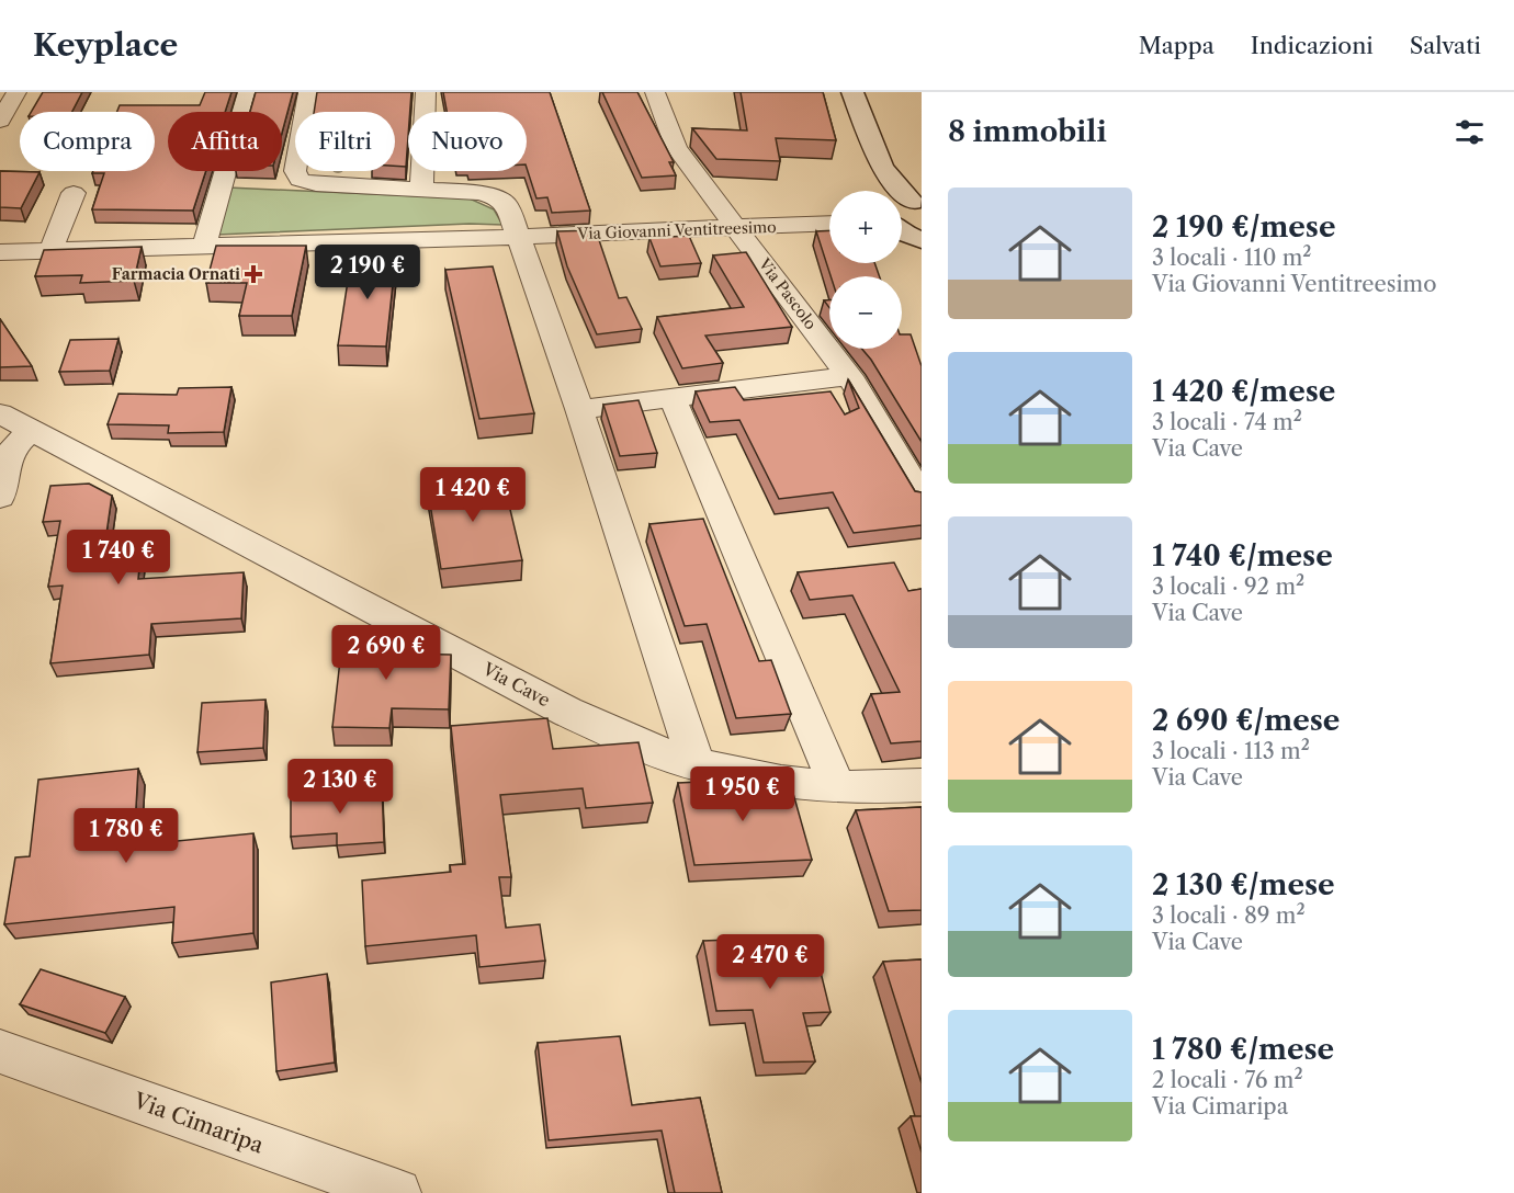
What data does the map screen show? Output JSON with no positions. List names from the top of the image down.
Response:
{
  "streets": {
    "street": [
      "Via Giovanni Ventitreesimo",
      "Via Pascolo",
      "Via Cave",
      "Via Cimaripa"
    ]
  },
  "crossings": [
    ["Via Giovanni Ventitreesimo", "Via Pascolo"]
  ],
  "places": {
    "health": ["Farmacia Ornati"]
  },
  "page": {
    "header": "Keyplace",
    "nav": ["Mappa", "Indicazioni", "Salvati"],
    "heading": "8 immobili",
    "chip": [
      "Compra",
      "Affitta",
      "Filtri",
      "Nuovo"
    ],
    "list": [
      {
        "name": "2 190 €/mese",
        "note": "3 locali · 110 m² · Via Giovanni Ventitreesimo"
      },
      {
        "name": "1 420 €/mese",
        "note": "3 locali · 74 m² · Via Cave"
      },
      {
        "name": "1 740 €/mese",
        "note": "3 locali · 92 m² · Via Cave"
      },
      {
        "name": "2 690 €/mese",
        "note": "3 locali · 113 m² · Via Cave"
      },
      {
        "name": "2 130 €/mese",
        "note": "3 locali · 89 m² · Via Cave"
      },
      {
        "name": "1 780 €/mese",
        "note": "2 locali · 76 m² · Via Cimaripa"
      }
    ],
    "map_buttons": ["+", "−"],
    "price": [
      "2 190 €",
      "1 420 €",
      "1 740 €",
      "2 690 €",
      "2 130 €",
      "1 950 €",
      "1 780 €",
      "2 470 €"
    ]
  }
}
